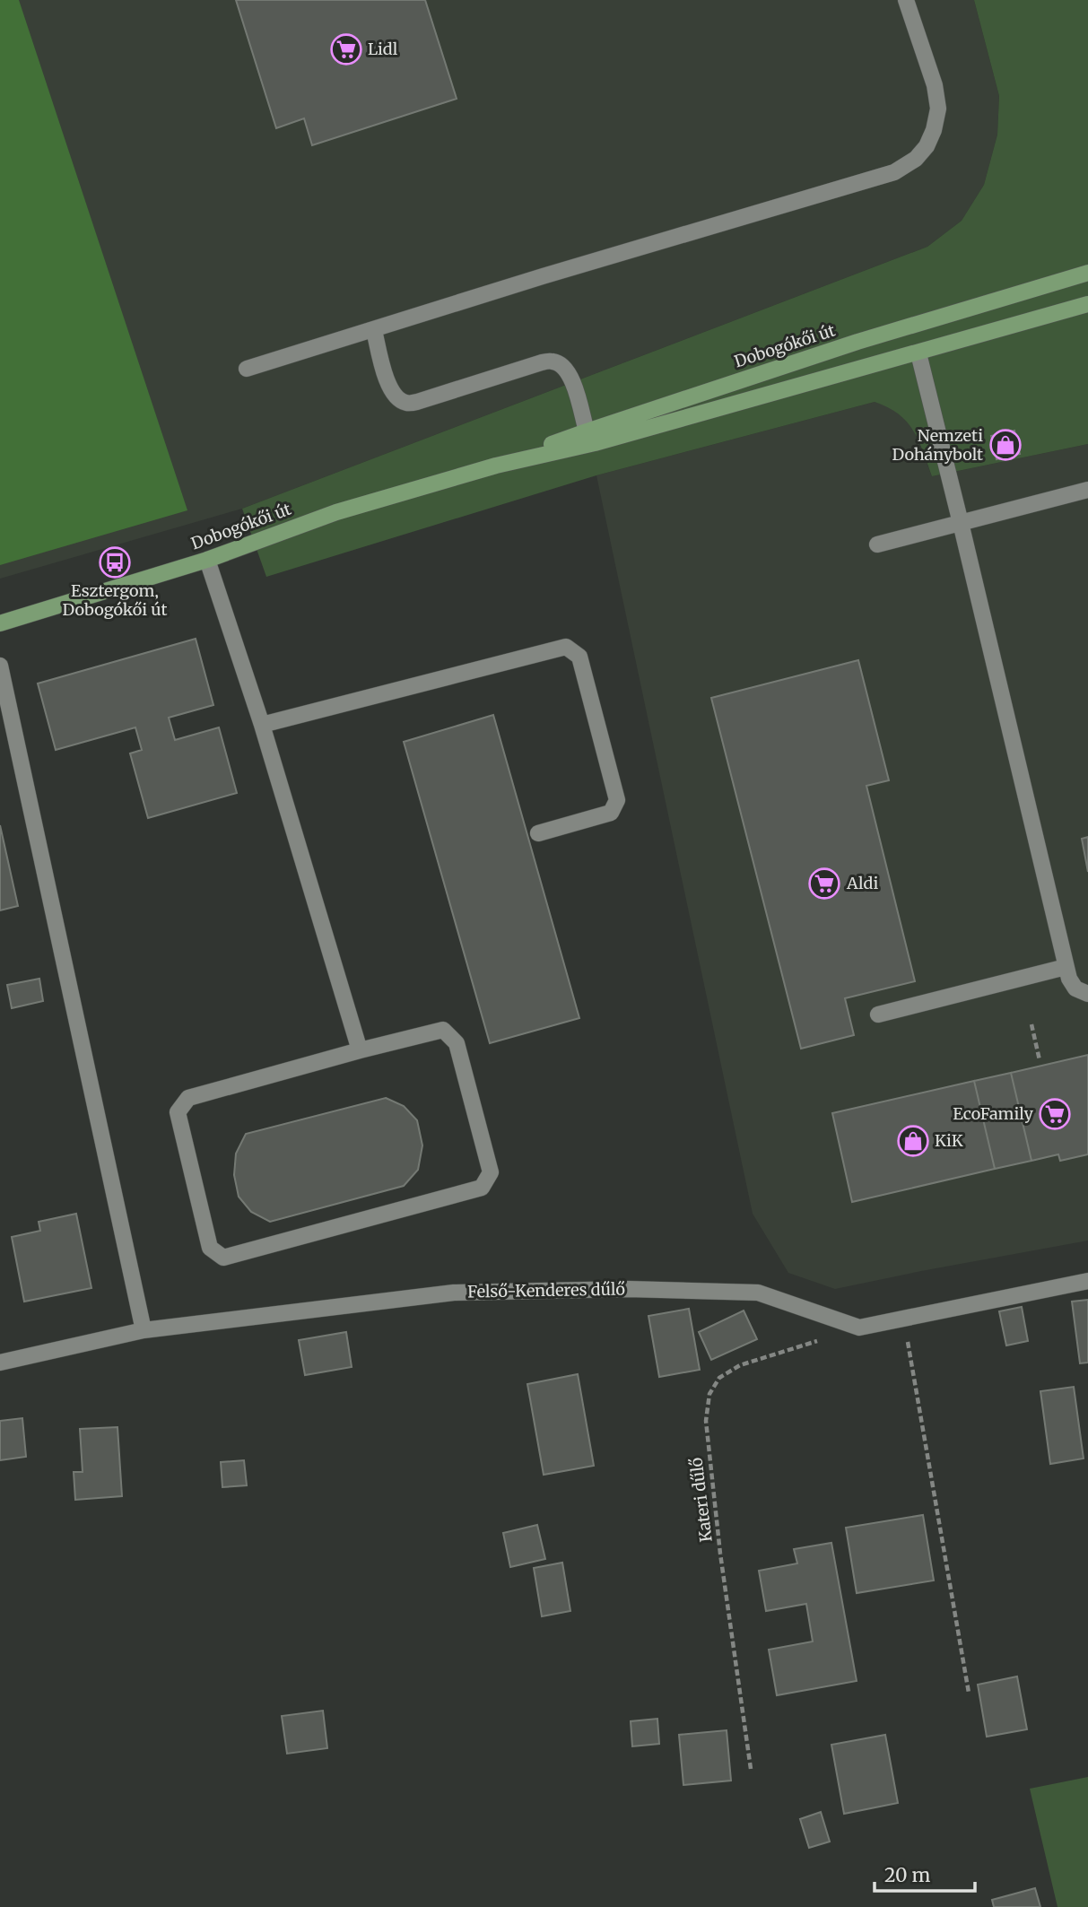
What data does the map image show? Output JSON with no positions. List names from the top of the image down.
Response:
{
  "streets": {
    "main road": ["Dobogókői út"],
    "street": ["Felső-Kenderes dűlő"],
    "path": ["Kateri dűlő"]
  },
  "crossings": [
    ["Felső-Kenderes dűlő", "Kateri dűlő"]
  ],
  "places": {
    "supermarket": ["Lidl", "Aldi", "EcoFamily"],
    "shop": ["Nemzeti Dohánybolt", "KiK"],
    "bus stop": ["Esztergom, Dobogókői út"]
  },
  "scale_bar": "20 m"
}
